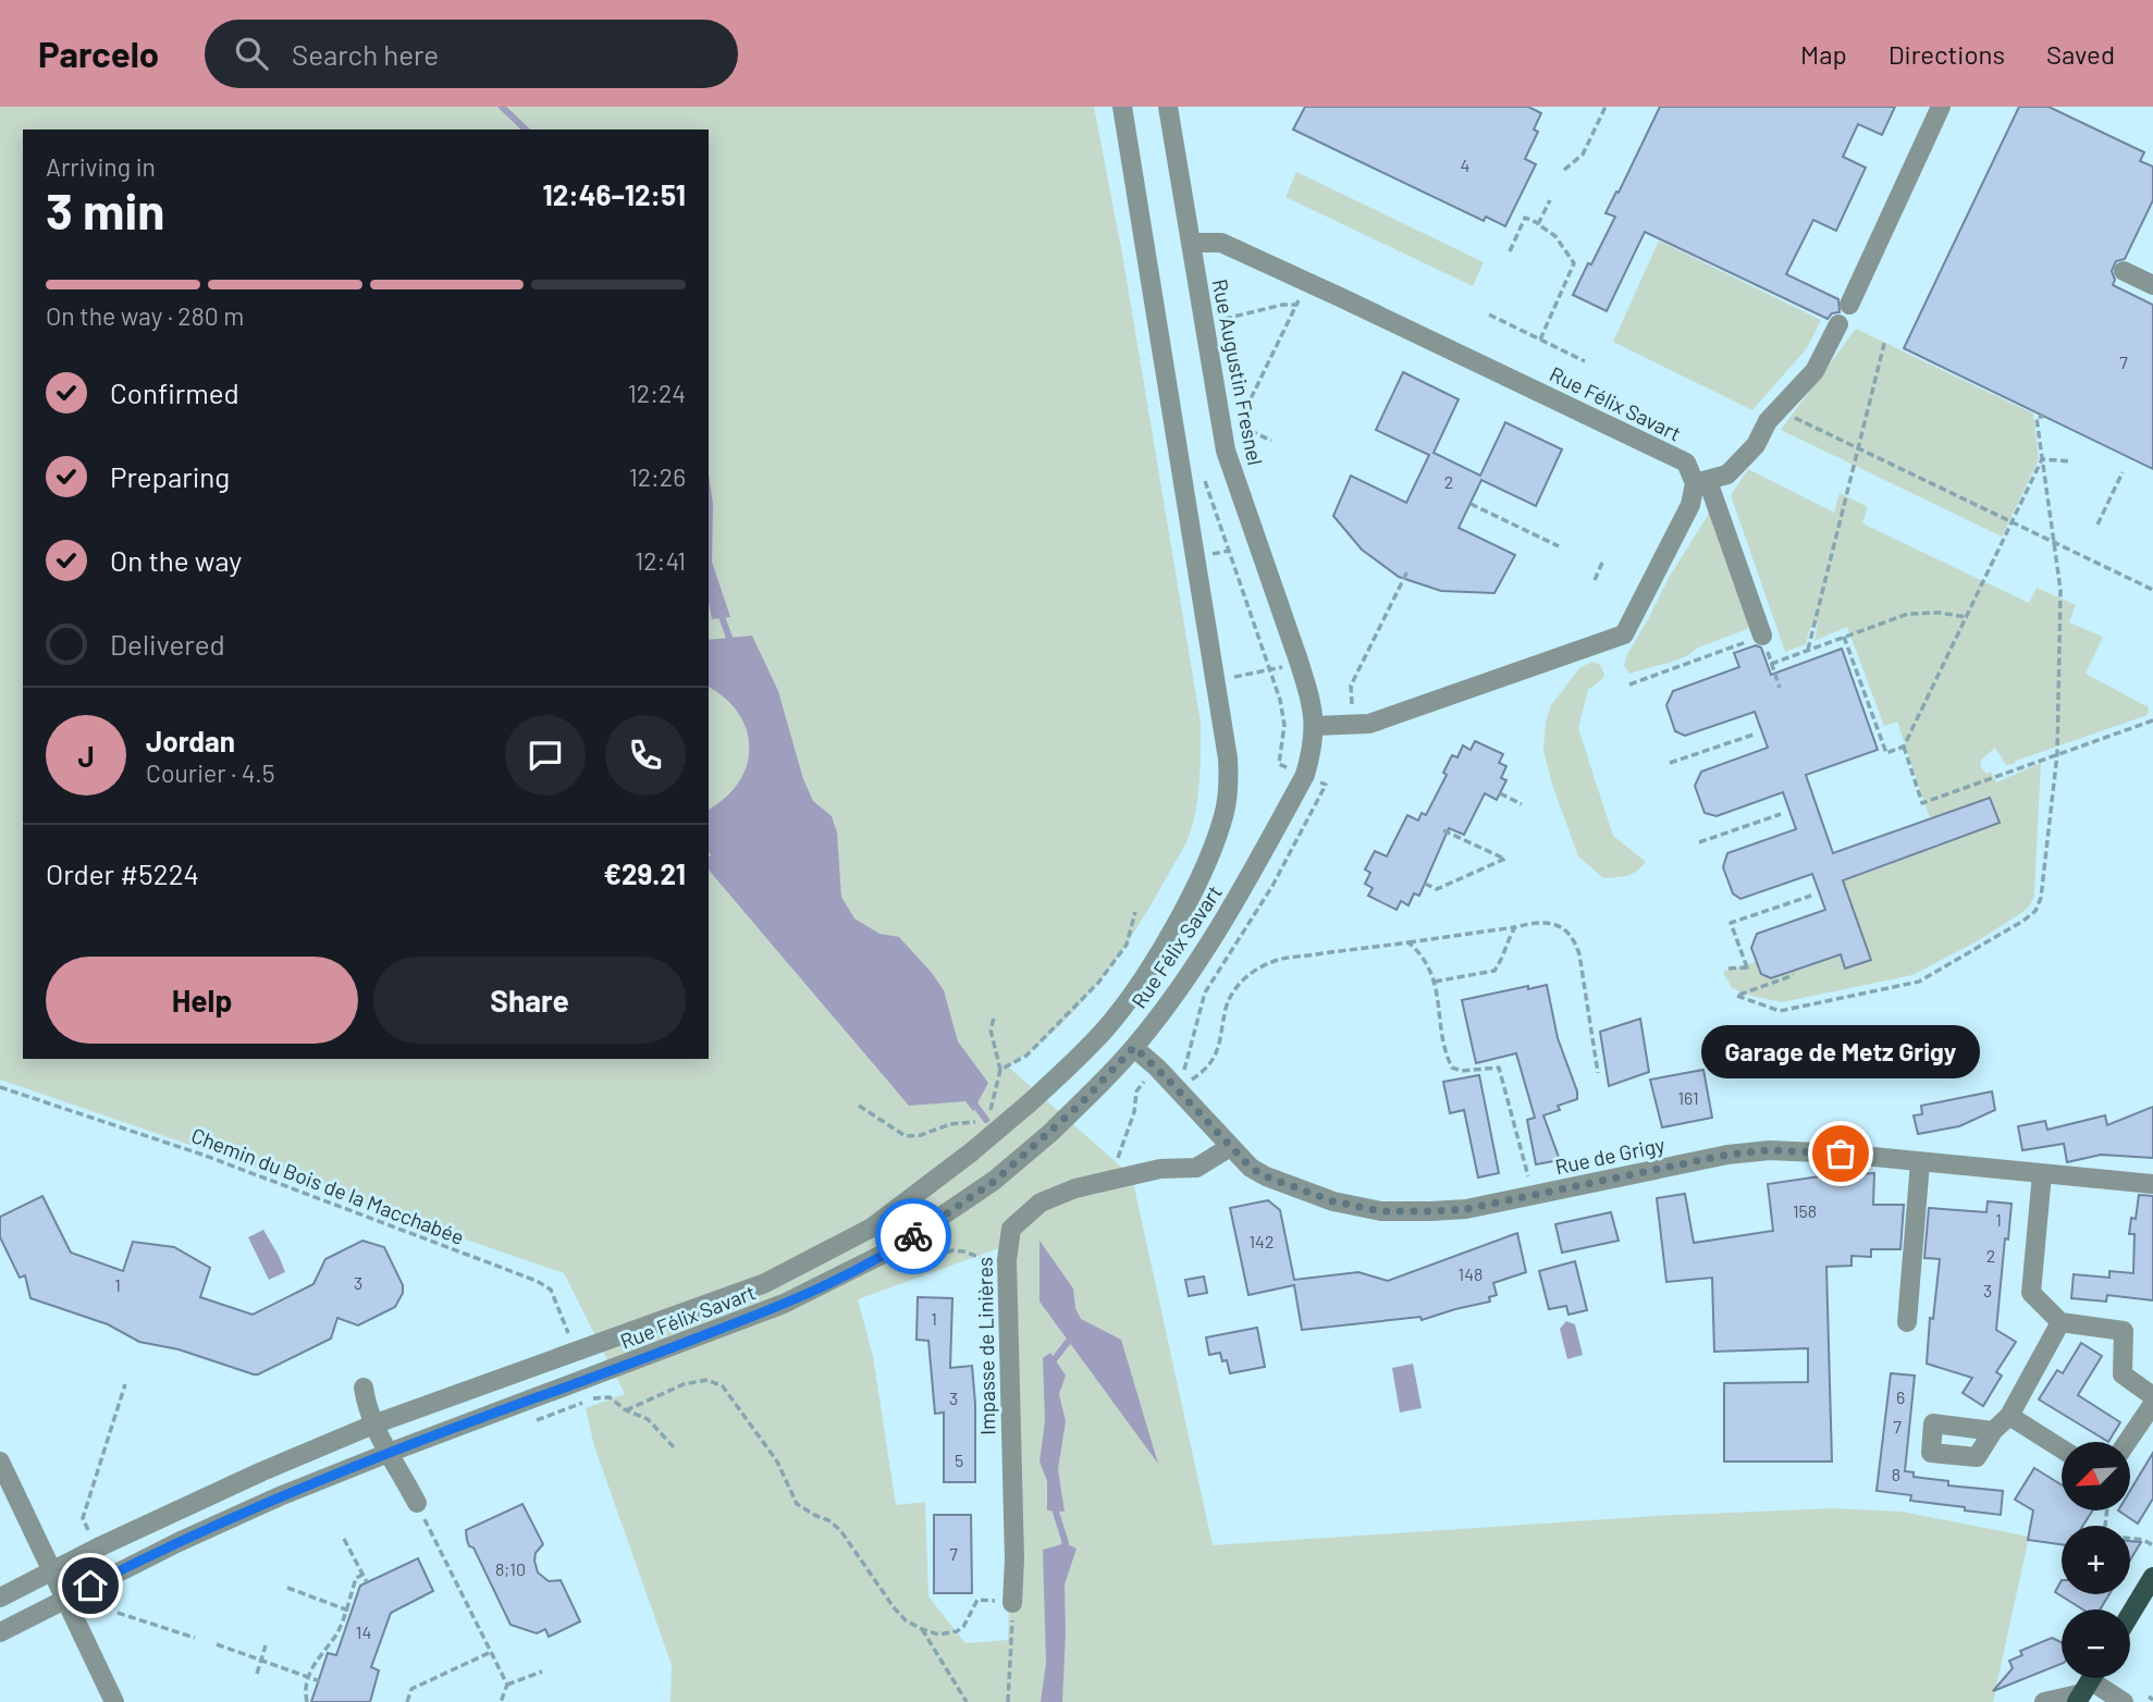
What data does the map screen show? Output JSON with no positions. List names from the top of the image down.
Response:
{
  "streets": {
    "street": [
      "Rue Augustin Fresnel",
      "Rue Félix Savart",
      "Rue de Grigy",
      "Impasse de Linières"
    ],
    "path": ["Chemin du Bois de la Macchabée"]
  },
  "crossings": [
    ["Rue Augustin Fresnel", "Rue Félix Savart"],
    ["Rue Félix Savart", "Rue de Grigy"],
    ["Rue de Grigy", "Impasse de Linières"]
  ],
  "places": ["Garage de Metz Grigy"],
  "house_numbers": [
    "4",
    "7",
    "2",
    "161",
    "158",
    "1",
    "142",
    "2",
    "148",
    "3",
    "1",
    "3",
    "1",
    "6",
    "3",
    "7",
    "5",
    "8",
    "7",
    "8;10",
    "14"
  ],
  "north": "bottom left",
  "page": {
    "header": "Parcelo",
    "search": "Search here",
    "nav": ["Map", "Directions", "Saved"],
    "heading": ["3 min", "Arriving in", "12:46–12:51"],
    "panel": [
      "Jordan",
      "Courier · 4.5",
      "Order #5224",
      "€29.21"
    ],
    "bar": "On the way · 280 m",
    "list": [
      ["Confirmed", "12:24"],
      ["Preparing", "12:26"],
      ["On the way", "12:41"],
      "Delivered"
    ],
    "round": "J",
    "buttons": ["Help", "Share"],
    "bubble": "Garage de Metz Grigy",
    "map_buttons": ["+", "−"]
  }
}
